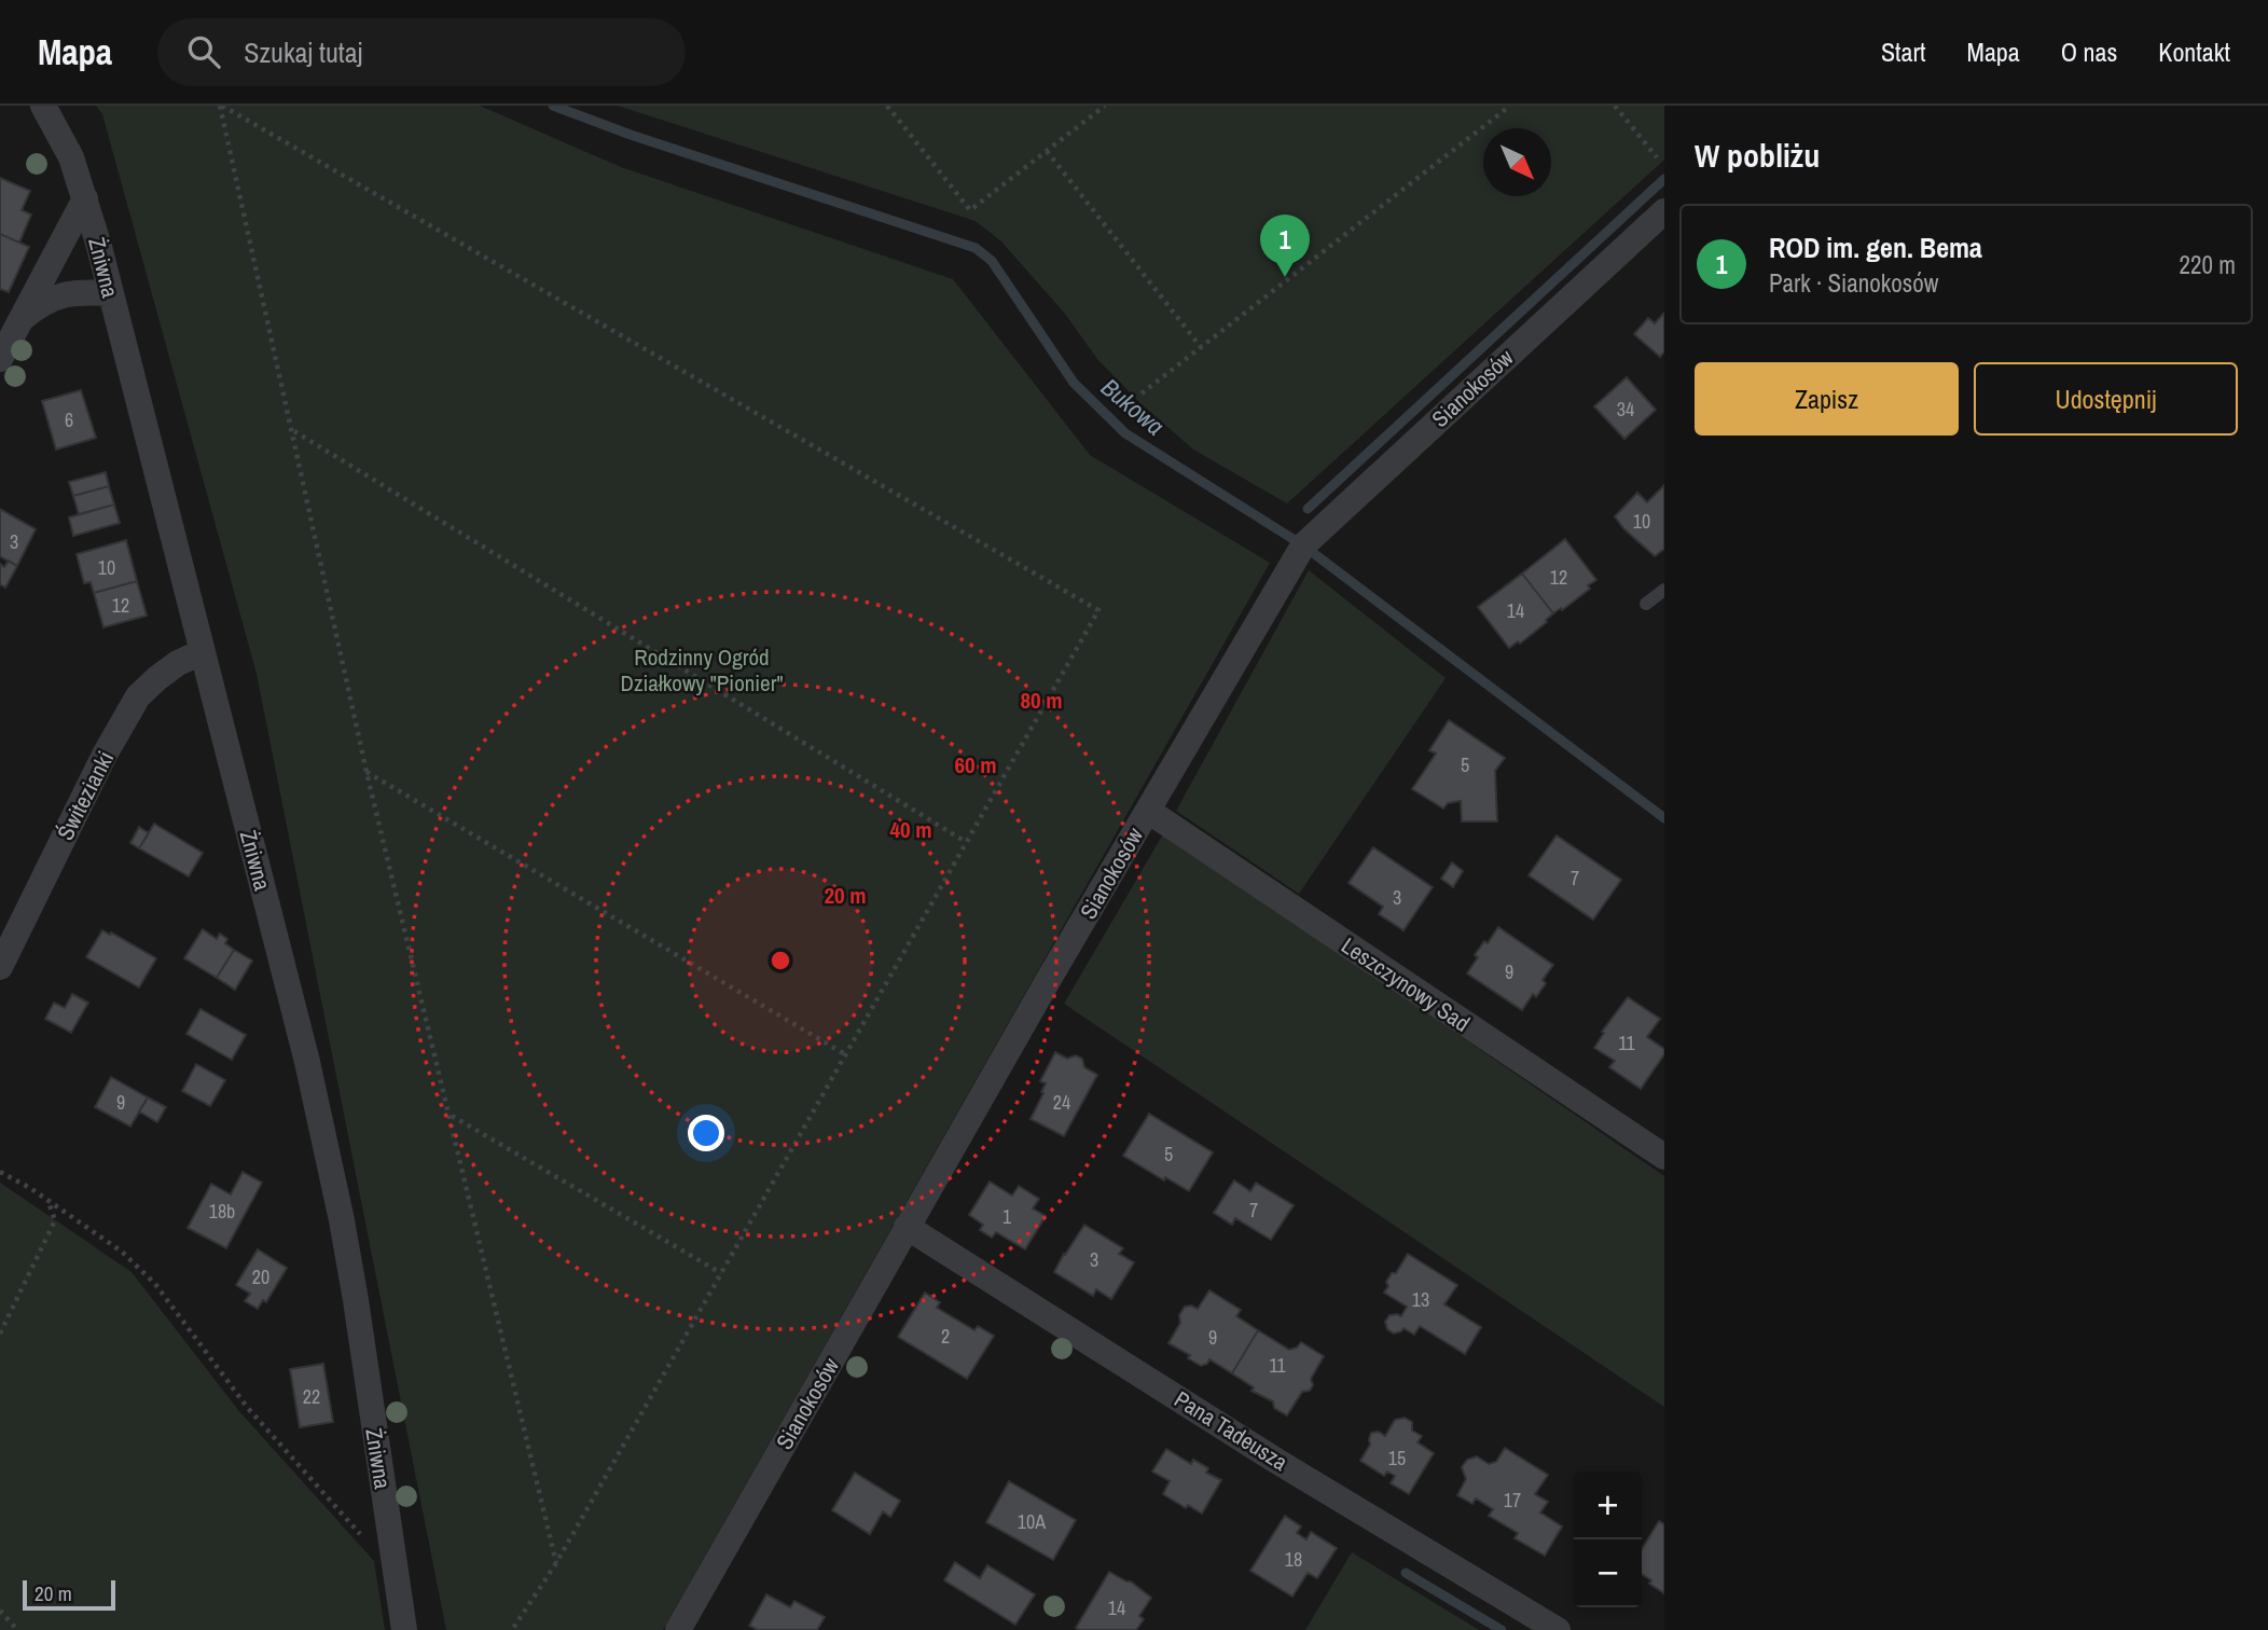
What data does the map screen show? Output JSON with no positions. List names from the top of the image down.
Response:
{
  "streets": {
    "street": [
      "Żniwna",
      "Sianokosów",
      "Świtezianki",
      "Leszczynowy Sad",
      "Pana Tadeusza"
    ]
  },
  "crossings": [
    ["Żniwna", "Świtezianki"],
    ["Sianokosów", "Leszczynowy Sad"],
    ["Sianokosów", "Pana Tadeusza"]
  ],
  "water": ["Bukowa"],
  "parks": ["Rodzinny Ogród Działkowy \"Pionier\""],
  "house_numbers": [
    "34",
    "6",
    "10",
    "3",
    "10",
    "12",
    "12",
    "14",
    "5",
    "7",
    "3",
    "9",
    "11",
    "9",
    "24",
    "5",
    "7",
    "18b",
    "1",
    "3",
    "20",
    "13",
    "2",
    "9",
    "11",
    "22",
    "15",
    "17",
    "10A",
    "18",
    "14"
  ],
  "scale_bar": "20 m",
  "north": "bottom right",
  "page": {
    "header": "Mapa",
    "search": "Szukaj tutaj",
    "nav": [
      "Start",
      "Mapa",
      "O nas",
      "Kontakt"
    ],
    "heading": "W pobliżu",
    "list": [
      {
        "mark": "1",
        "name": "ROD im. gen. Bema",
        "note": "Park · Sianokosów",
        "value": "220 m"
      }
    ],
    "pins": "1",
    "buttons": ["Zapisz", "Udostępnij"],
    "map_buttons": ["+", "−"],
    "scale": "20 m"
  },
  "rings": [
    "80 m",
    "60 m",
    "40 m",
    "20 m"
  ]
}
